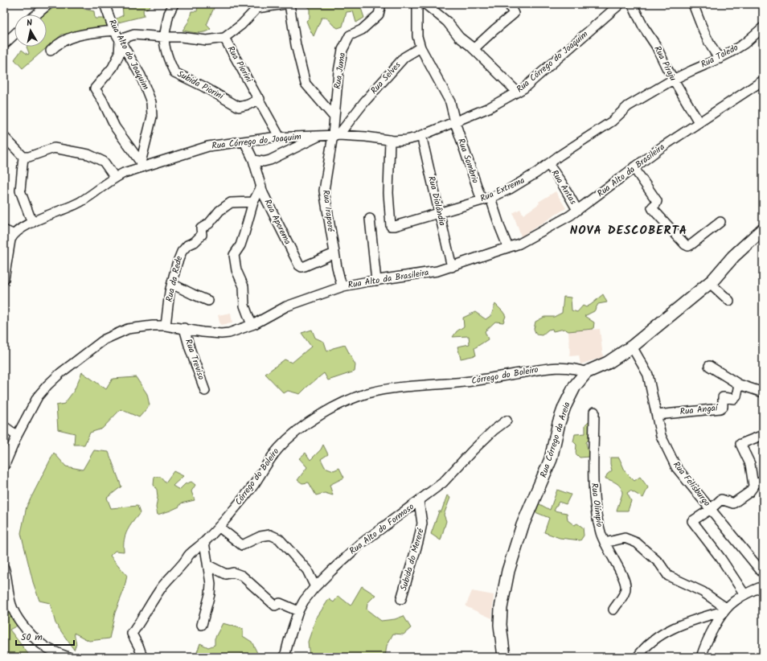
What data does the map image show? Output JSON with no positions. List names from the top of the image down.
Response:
{
  "streets": {
    "street": [
      "Rua Alto do Joaquim",
      "Rua Toledo",
      "Rua Córrego do Joaquim",
      "Rua Piraju",
      "Rua Piorini",
      "Rua Juma",
      "Rua Selves",
      "Subida Piorini",
      "Rua Sombrio",
      "Rua Alto da Brasileira",
      "Rua Antas",
      "Rua Extrema",
      "Rua Diolândia",
      "Rua Iraporé",
      "Rua Aporema",
      "Rua da Rede",
      "Rua Treviso",
      "Córrego do Boleiro",
      "Rua Angaí",
      "Rua Córrego da Areia",
      "Rua Felisburgo",
      "Rua Olímpio",
      "Rua Alto do Formoso",
      "Subida do Mereré"
    ]
  },
  "crossings": [
    ["Rua Alto do Joaquim", "Rua Córrego do Joaquim"],
    ["Rua Toledo", "Rua Piraju"],
    ["Rua Toledo", "Rua Extrema"],
    ["Rua Córrego do Joaquim", "Rua Piorini"],
    ["Rua Córrego do Joaquim", "Rua Juma"],
    ["Rua Córrego do Joaquim", "Rua Selves"],
    ["Rua Córrego do Joaquim", "Rua Sombrio"],
    ["Rua Córrego do Joaquim", "Rua Extrema"],
    ["Rua Córrego do Joaquim", "Rua Diolândia"],
    ["Rua Córrego do Joaquim", "Rua Iraporé"],
    ["Rua Córrego do Joaquim", "Rua Aporema"],
    ["Rua Piraju", "Rua Alto da Brasileira"],
    ["Rua Piraju", "Rua Extrema"],
    ["Rua Piorini", "Subida Piorini"],
    ["Rua Juma", "Rua Selves"],
    ["Rua Juma", "Rua Iraporé"],
    ["Rua Selves", "Rua Sombrio"],
    ["Rua Selves", "Rua Iraporé"],
    ["Rua Sombrio", "Rua Extrema"],
    ["Rua Alto da Brasileira", "Rua Antas"],
    ["Rua Alto da Brasileira", "Rua Diolândia"],
    ["Rua Alto da Brasileira", "Rua Iraporé"],
    ["Rua Alto da Brasileira", "Rua da Rede"],
    ["Rua Alto da Brasileira", "Rua Treviso"],
    ["Rua Antas", "Rua Extrema"],
    ["Rua Extrema", "Rua Diolândia"],
    ["Rua Iraporé", "Rua Aporema"],
    ["Córrego do Boleiro", "Rua Córrego da Areia"],
    ["Rua Angaí", "Rua Felisburgo"],
    ["Rua Córrego da Areia", "Rua Felisburgo"],
    ["Rua Alto do Formoso", "Subida do Mereré"]
  ],
  "districts": ["NOVA DESCOBERTA"],
  "scale_bar": "50 m",
  "north": "top"
}
